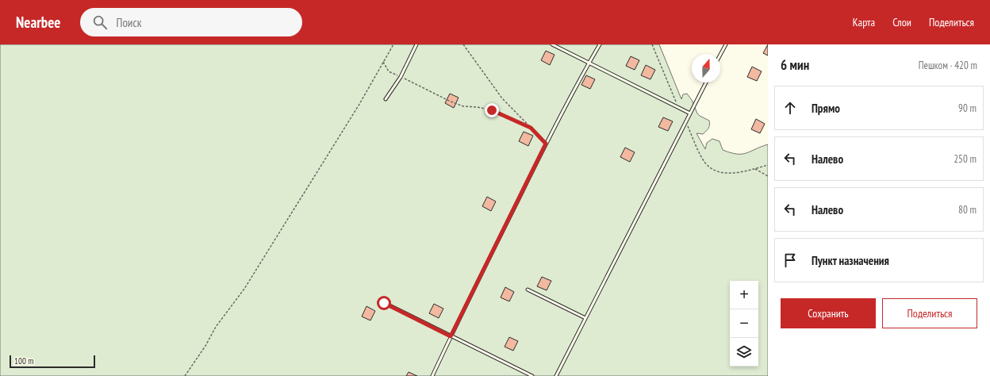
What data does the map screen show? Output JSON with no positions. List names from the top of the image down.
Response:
{
  "scale_bar": "100 m",
  "north": "top",
  "page": {
    "header": "Nearbee",
    "search": "Поиск",
    "nav": ["Карта", "Слои", "Поделиться"],
    "heading": ["6 мин", "Пешком · 420 m"],
    "list": [
      ["Прямо", "90 m"],
      ["Налево", "250 m"],
      ["Налево", "80 m"],
      "Пункт назначения"
    ],
    "map_buttons": ["+", "−"],
    "buttons": ["Сохранить", "Поделиться"],
    "scale": "100 m"
  }
}
